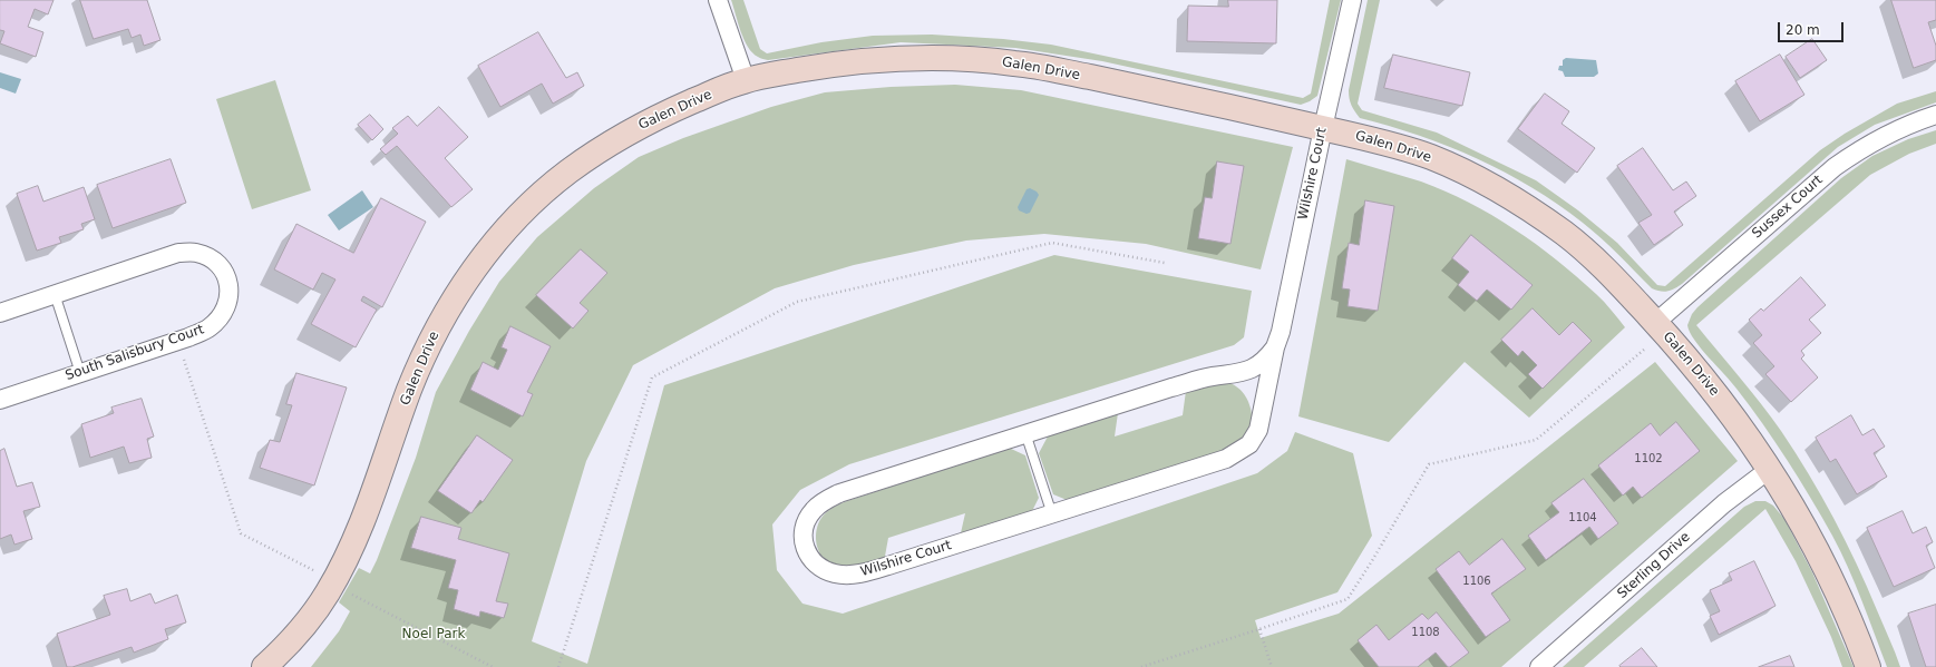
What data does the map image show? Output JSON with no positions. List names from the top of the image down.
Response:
{
  "streets": {
    "street": [
      "Galen Drive",
      "Wilshire Court",
      "Sussex Court",
      "South Salisbury Court",
      "Sterling Drive"
    ]
  },
  "crossings": [
    ["Galen Drive", "Wilshire Court"],
    ["Galen Drive", "Sussex Court"],
    ["Galen Drive", "Sterling Drive"]
  ],
  "parks": ["Noel Park"],
  "house_numbers": [
    "1102",
    "1104",
    "1106",
    "1108"
  ],
  "scale_bar": "20 m"
}
